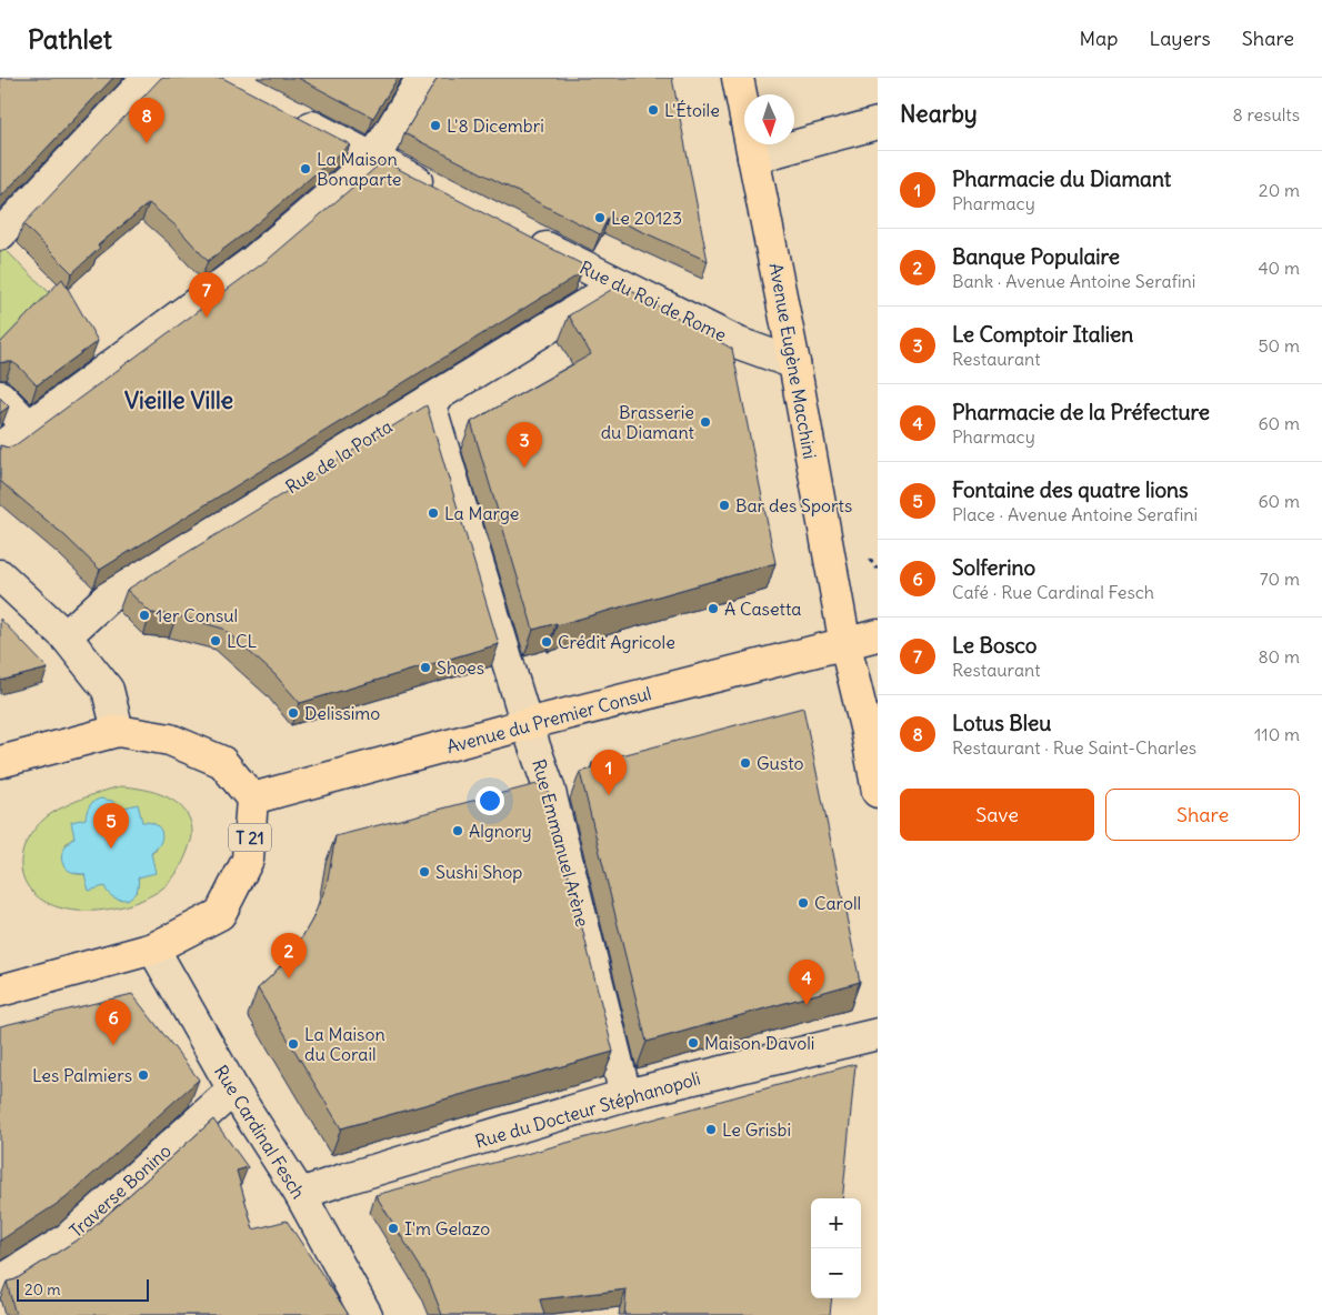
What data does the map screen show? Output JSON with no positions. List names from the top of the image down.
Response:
{
  "streets": {
    "main road": ["Avenue Eugène Macchini", "Avenue du Premier Consul", "T 21"],
    "street": [
      "Rue du Roi de Rome",
      "Rue de la Porta",
      "Rue Emmanuel Arène",
      "Rue du Docteur Stéphanopoli",
      "Rue Cardinal Fesch",
      "Traverse Bonino"
    ]
  },
  "crossings": [
    ["Rue du Roi de Rome", "Avenue Eugène Macchini"],
    ["Rue du Roi de Rome", "Rue de la Porta"],
    ["Avenue Eugène Macchini", "Avenue du Premier Consul"],
    ["Rue de la Porta", "Rue Emmanuel Arène"],
    ["Avenue du Premier Consul", "T 21"],
    ["Avenue du Premier Consul", "Rue Emmanuel Arène"],
    ["T 21", "Rue Cardinal Fesch"],
    ["Rue Emmanuel Arène", "Rue du Docteur Stéphanopoli"],
    ["Rue du Docteur Stéphanopoli", "Rue Cardinal Fesch"],
    ["Rue Cardinal Fesch", "Traverse Bonino"]
  ],
  "districts": ["Vieille Ville"],
  "places": [
    "L'Étoile",
    "L'8 Dicembri",
    "La Maison Bonaparte",
    "Le 20123",
    "Brasserie du Diamant",
    "Bar des Sports",
    "La Marge",
    "A Casetta",
    "1er Consul",
    "LCL",
    "Crédit Agricole",
    "Shoes",
    "Delissimo",
    "Gusto",
    "Algnory",
    "Sushi Shop",
    "Caroll",
    "Maison Davoli",
    "La Maison du Corail",
    "Les Palmiers",
    "Le Grisbi",
    "I'm Gelazo"
  ],
  "scale_bar": "20 m",
  "north": "bottom",
  "page": {
    "header": "Pathlet",
    "nav": ["Map", "Layers", "Share"],
    "heading": ["Nearby", "8 results"],
    "pins": [
      "8",
      "7",
      "3",
      "1",
      "5",
      "2",
      "4",
      "6"
    ],
    "list": [
      {
        "mark": "1",
        "name": "Pharmacie du Diamant",
        "note": "Pharmacy",
        "value": "20 m"
      },
      {
        "mark": "2",
        "name": "Banque Populaire",
        "note": "Bank · Avenue Antoine Serafini",
        "value": "40 m"
      },
      {
        "mark": "3",
        "name": "Le Comptoir Italien",
        "note": "Restaurant",
        "value": "50 m"
      },
      {
        "mark": "4",
        "name": "Pharmacie de la Préfecture",
        "note": "Pharmacy",
        "value": "60 m"
      },
      {
        "mark": "5",
        "name": "Fontaine des quatre lions",
        "note": "Place · Avenue Antoine Serafini",
        "value": "60 m"
      },
      {
        "mark": "6",
        "name": "Solferino",
        "note": "Café · Rue Cardinal Fesch",
        "value": "70 m"
      },
      {
        "mark": "7",
        "name": "Le Bosco",
        "note": "Restaurant",
        "value": "80 m"
      },
      {
        "mark": "8",
        "name": "Lotus Bleu",
        "note": "Restaurant · Rue Saint-Charles",
        "value": "110 m"
      }
    ],
    "buttons": ["Save", "Share"],
    "map_buttons": ["+", "−"],
    "scale": "20 m"
  }
}
